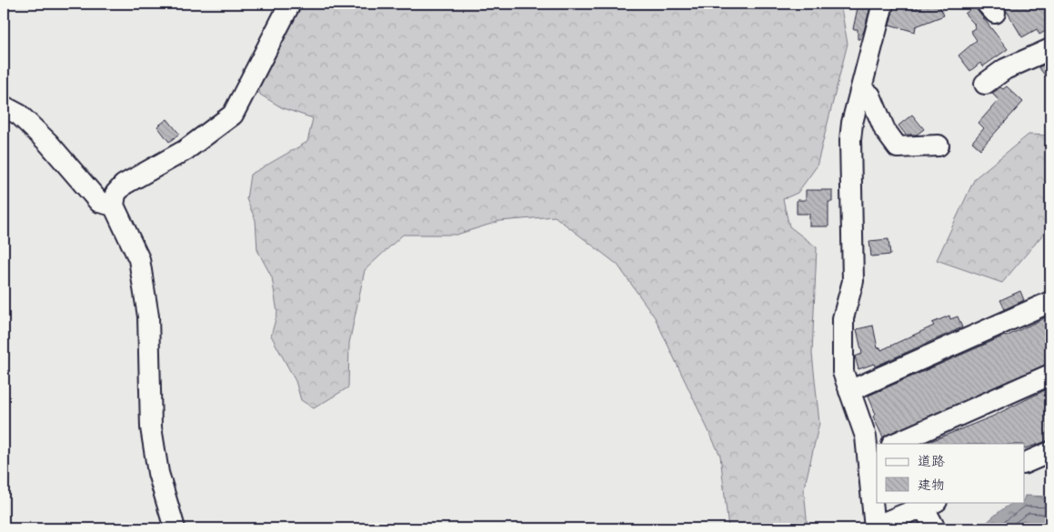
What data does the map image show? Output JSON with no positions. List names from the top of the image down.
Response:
{
  "legend": ["道路", "建物"]
}
